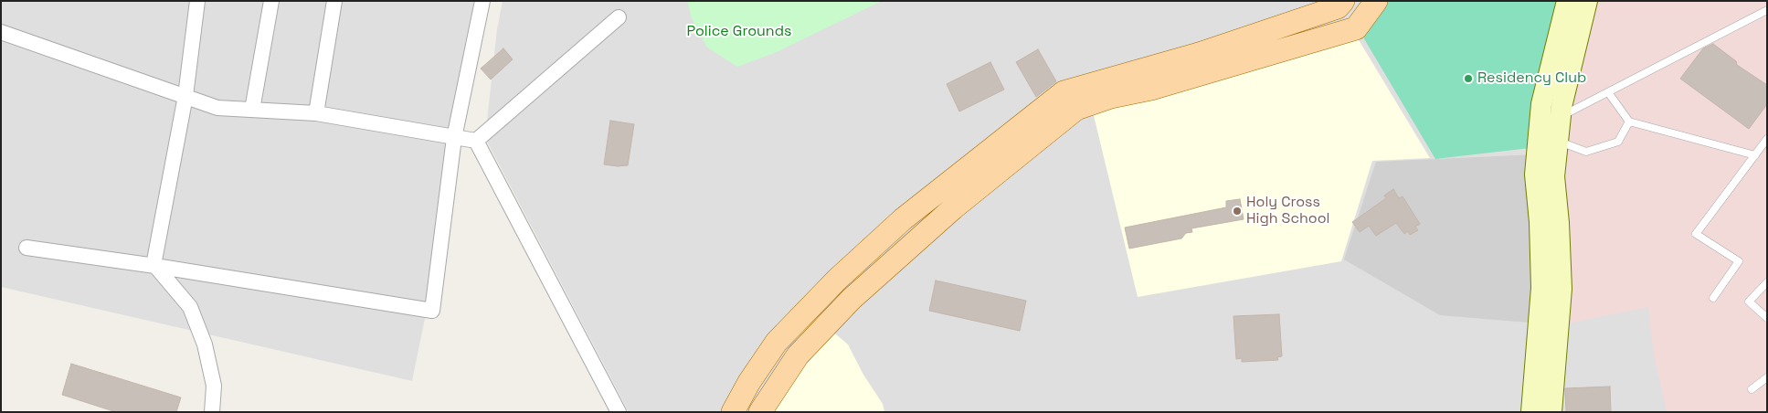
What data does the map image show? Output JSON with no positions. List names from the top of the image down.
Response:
{
  "parks": ["Police Grounds"],
  "places": ["Residency Club", "Holy Cross High School"]
}
